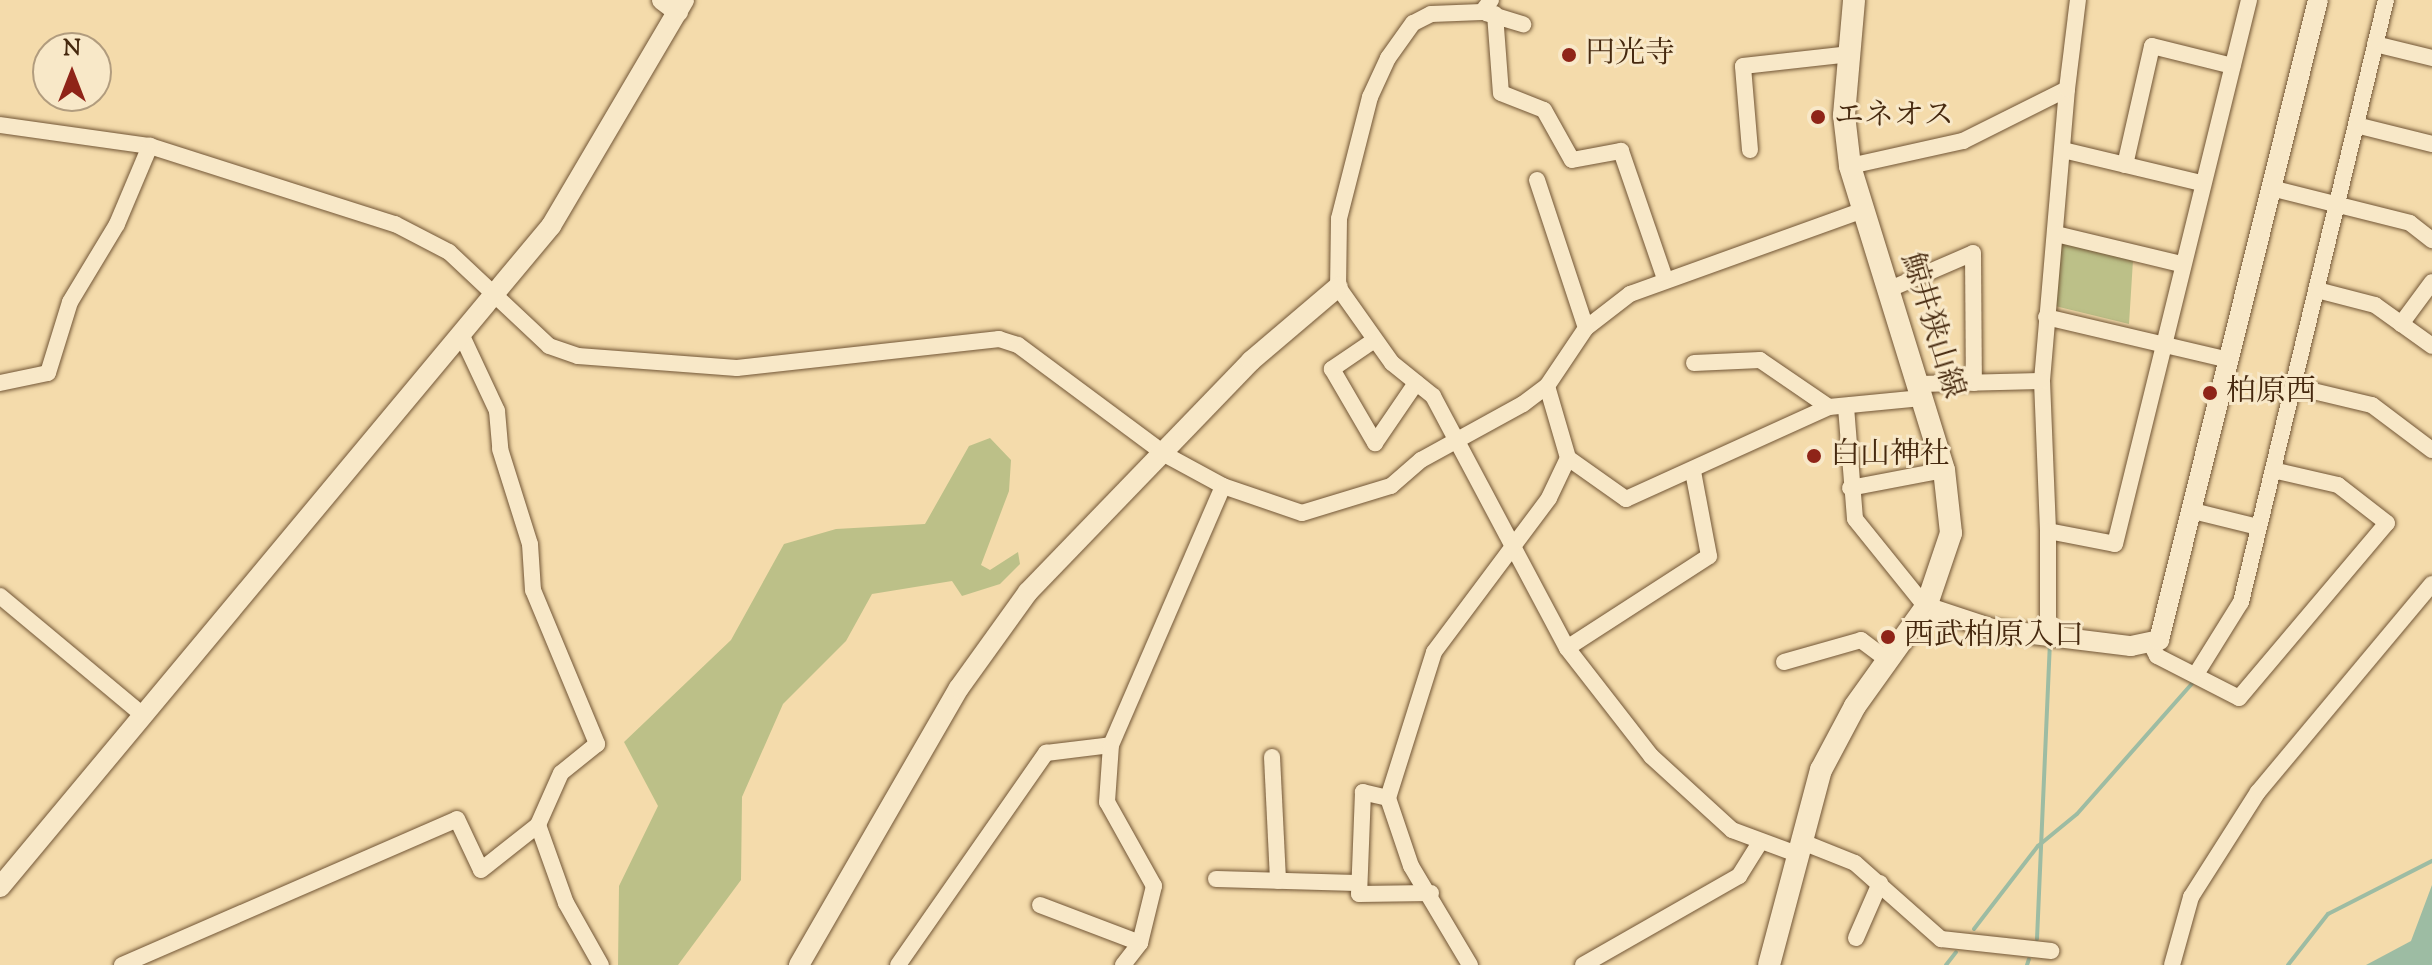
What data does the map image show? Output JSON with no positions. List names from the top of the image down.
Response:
{
  "streets": {
    "main road": ["鯨井狭山線"]
  },
  "places": [
    "円光寺",
    "エネオス",
    "柏原西",
    "白山神社",
    "西武柏原入口"
  ],
  "north": "top"
}
